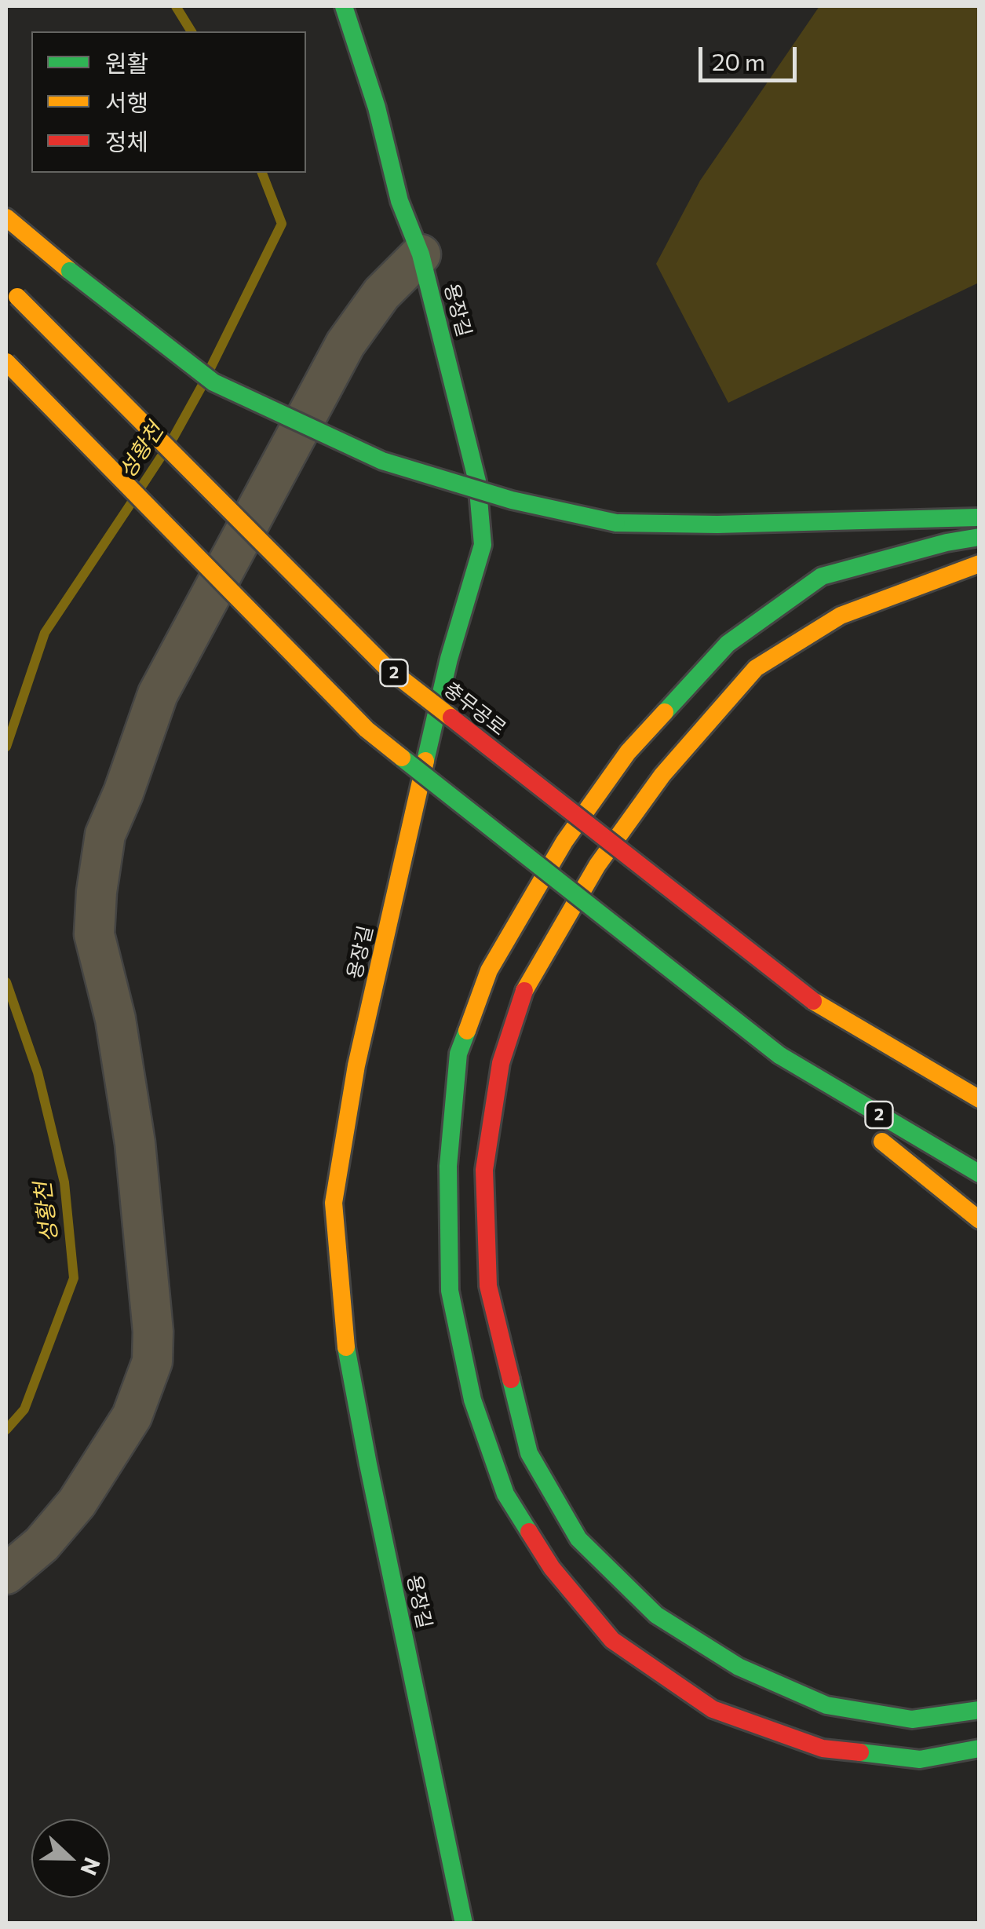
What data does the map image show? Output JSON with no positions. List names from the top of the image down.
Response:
{
  "streets": {
    "main road": ["용장길", "2", "충무공로"]
  },
  "water": ["성황천"],
  "legend": ["원활", "서행", "정체"],
  "scale_bar": "20 m",
  "north": "right"
}
